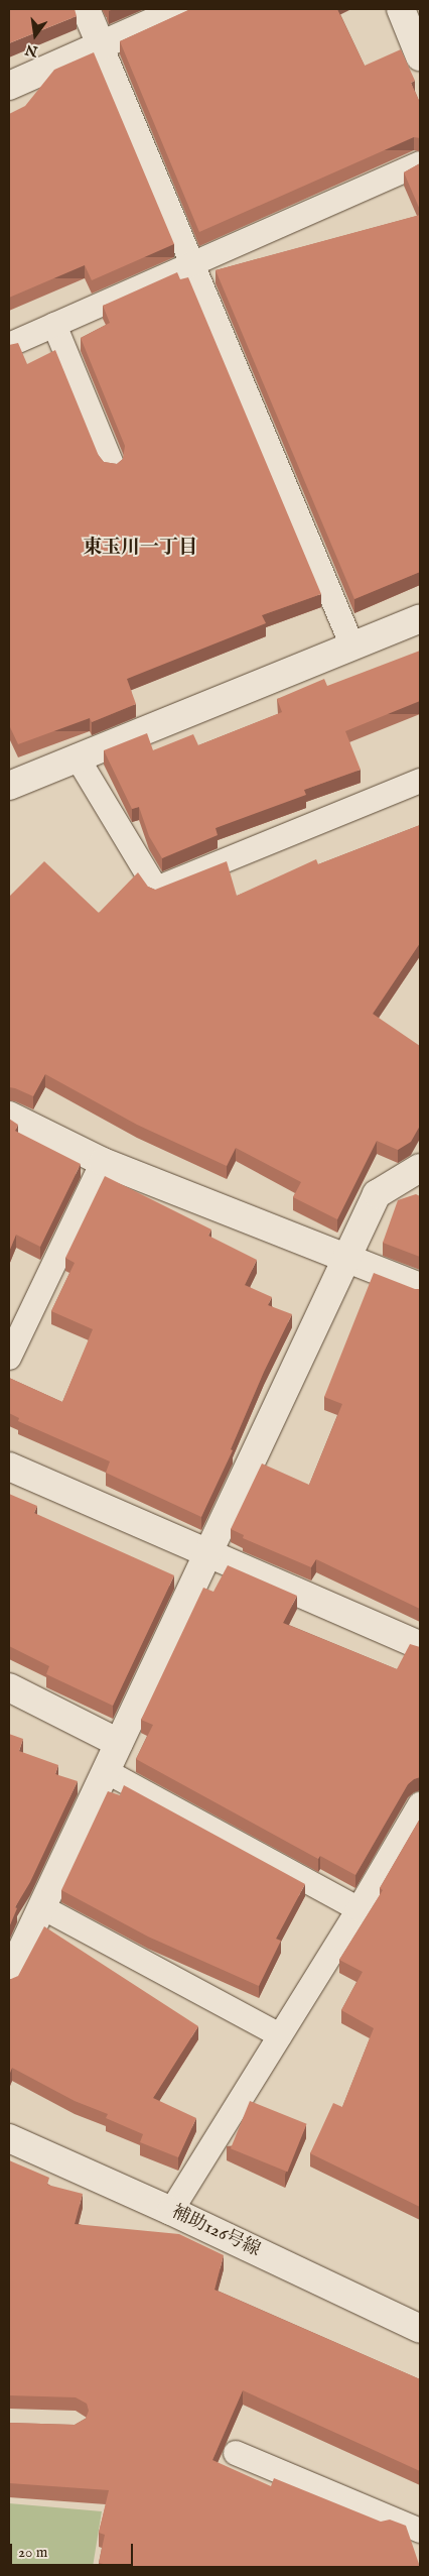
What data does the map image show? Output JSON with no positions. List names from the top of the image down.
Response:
{
  "streets": {
    "street": ["補助126号線"]
  },
  "districts": ["東玉川一丁目"],
  "scale_bar": "20 m",
  "north": "bottom"
}
